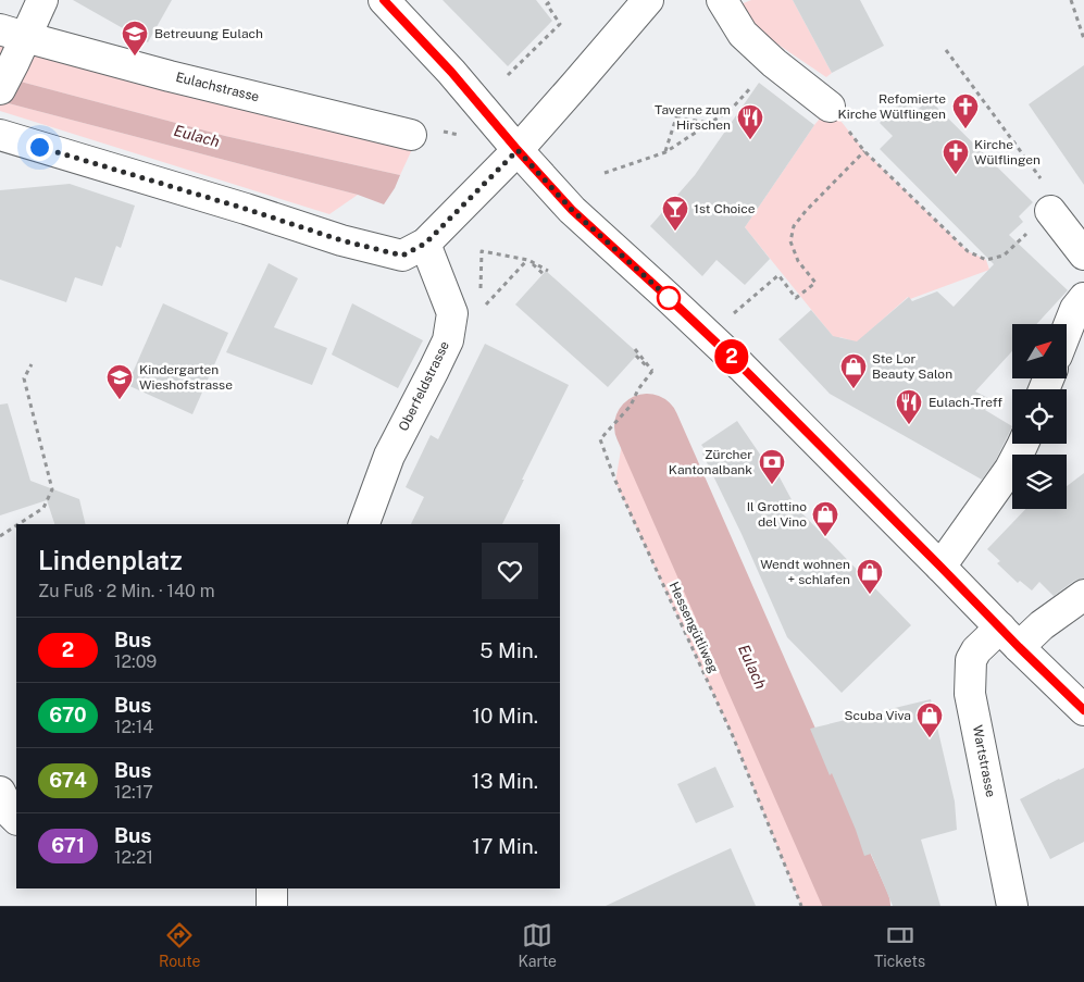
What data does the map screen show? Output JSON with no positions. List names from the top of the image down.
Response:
{
  "streets": {
    "street": ["Eulachstrasse", "Oberfeldstrasse", "Wartstrasse"],
    "path": ["Hessengütliweg"]
  },
  "water": ["Eulach"],
  "places": {
    "school or university": ["Betreuung Eulach", "Kindergarten Wieshofstrasse"],
    "church": ["Refomierte Kirche Wülflingen", "Kirche Wülflingen"],
    "restaurant": ["Taverne zum Hirschen", "Eulach-Treff"],
    "bar": ["1st Choice"],
    "shop": [
      "Ste Lor Beauty Salon",
      "Il Grottino del Vino",
      "Wendt wohnen + schlafen",
      "Scuba Viva"
    ],
    "bank": ["Zürcher Kantonalbank"]
  },
  "lines": ["bus line 2"],
  "north": "top right",
  "page": {
    "on_map": "2",
    "heading": ["Lindenplatz", "Zu Fuß · 2 Min. · 140 m"],
    "list": [
      {
        "mark": "2",
        "name": "Bus",
        "note": "12:09",
        "value": "5 Min."
      },
      {
        "mark": "670",
        "name": "Bus",
        "note": "12:14",
        "value": "10 Min."
      },
      {
        "mark": "674",
        "name": "Bus",
        "note": "12:17",
        "value": "13 Min."
      },
      {
        "mark": "671",
        "name": "Bus",
        "note": "12:21",
        "value": "17 Min."
      }
    ],
    "tabs": ["Route", "Karte", "Tickets"]
  }
}
